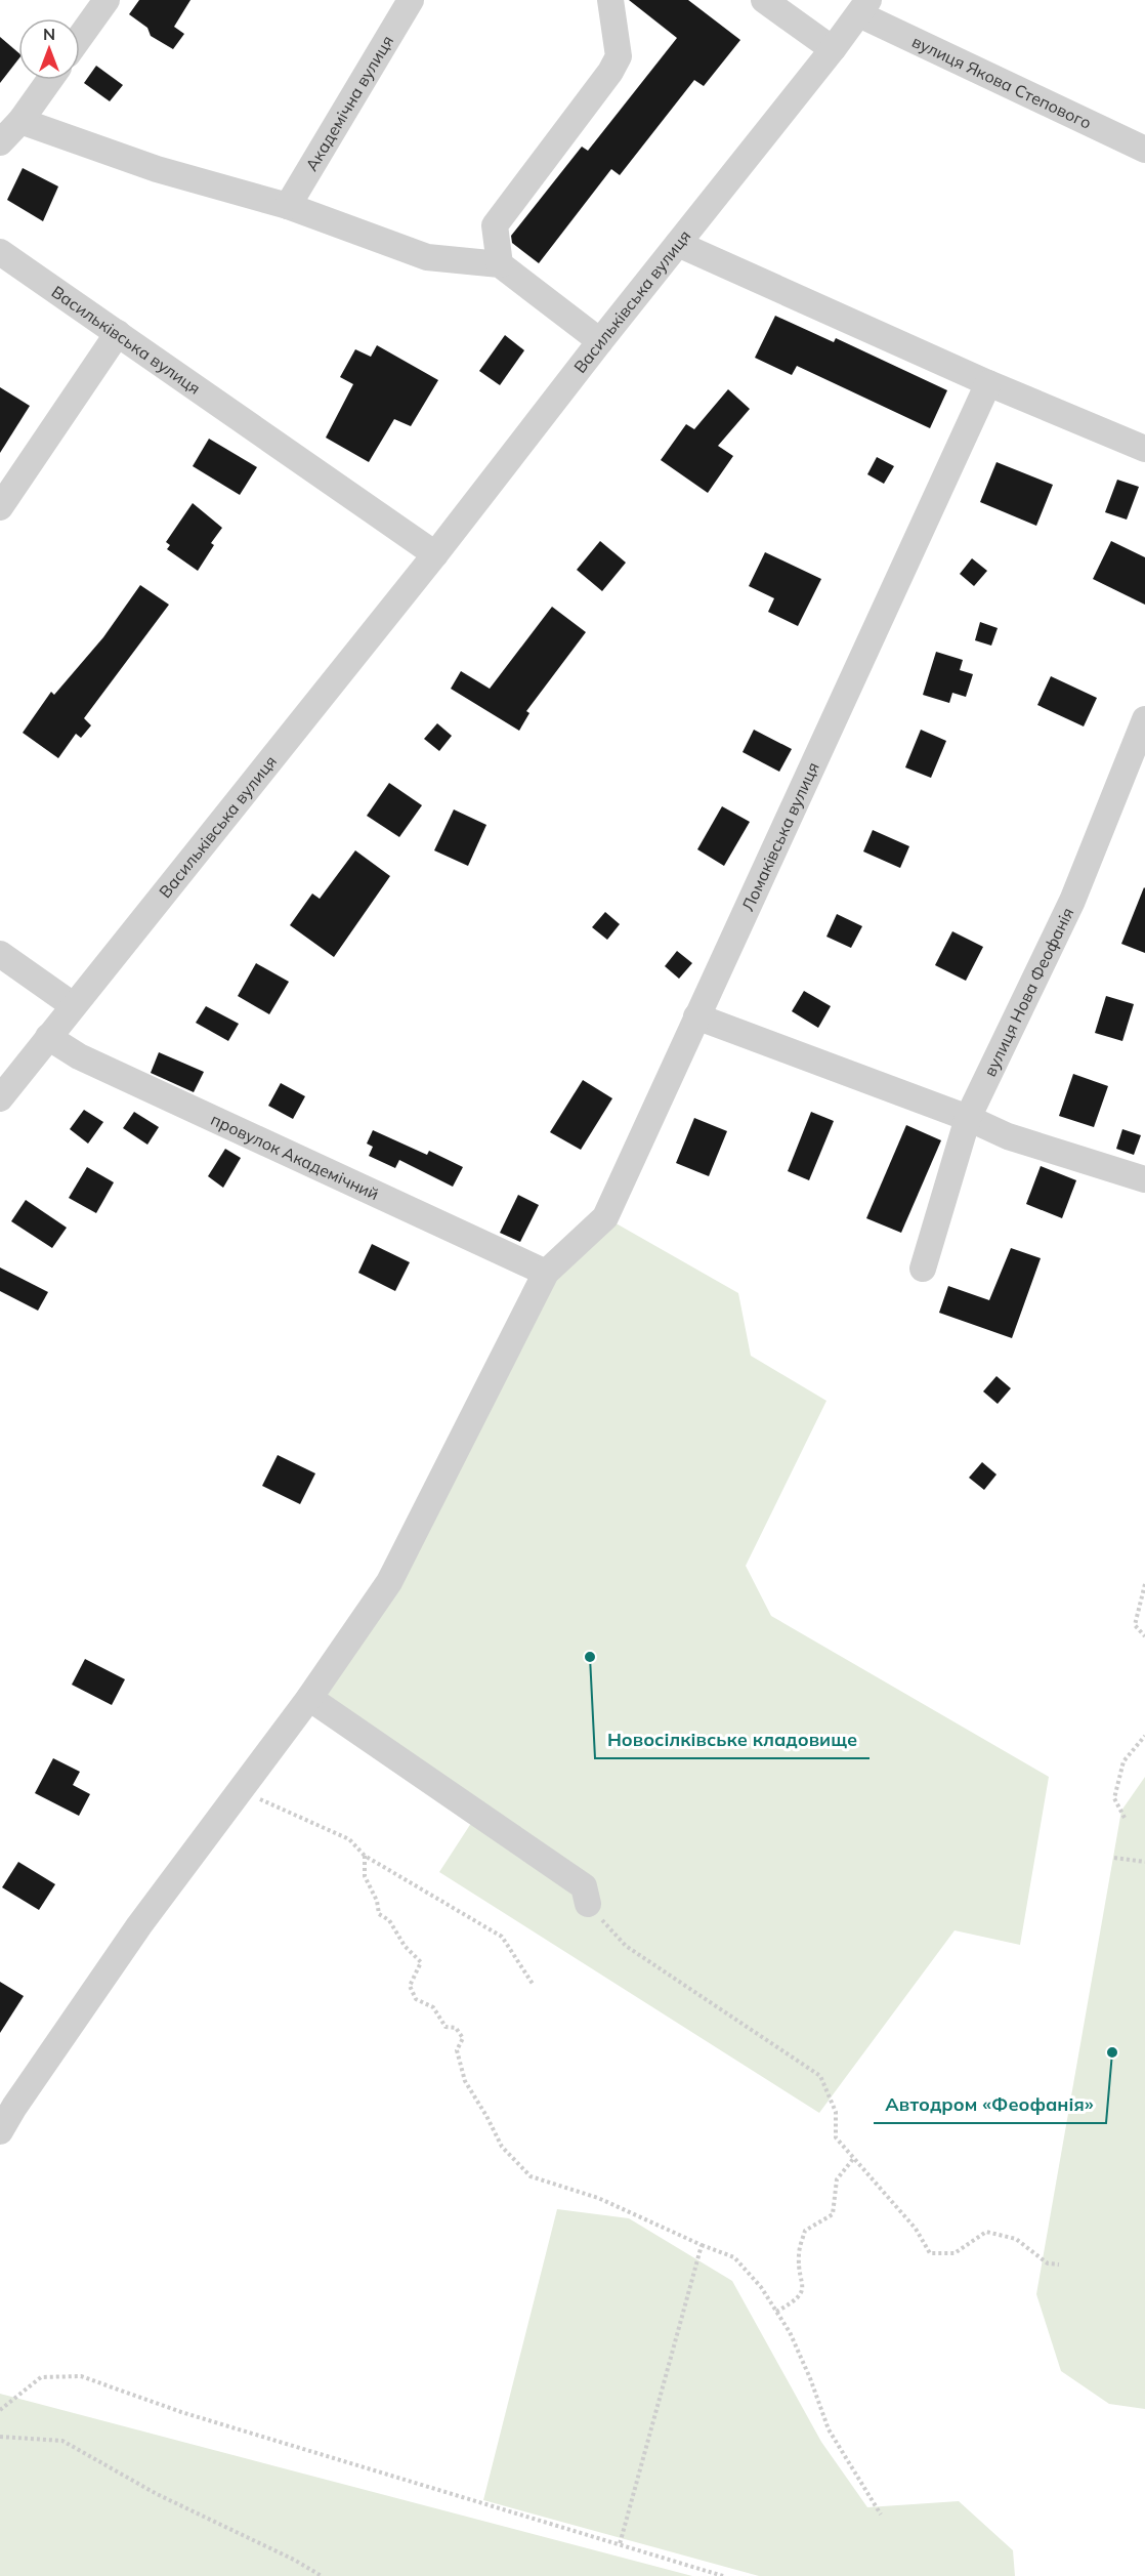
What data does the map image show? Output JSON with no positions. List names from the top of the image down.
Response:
{
  "streets": {
    "street": [
      "вулиця Якова Степового",
      "Академічна вулиця",
      "Васильківська вулиця",
      "Ломаківська вулиця",
      "вулиця Нова Феофанія",
      "провулок Академічний"
    ]
  },
  "crossings": [
    ["вулиця Якова Степового", "Васильківська вулиця"],
    ["Васильківська вулиця", "провулок Академічний"],
    ["Ломаківська вулиця", "провулок Академічний"]
  ],
  "places": ["Новосілківське кладовище", "Автодром «Феофанія»"],
  "north": "top"
}
